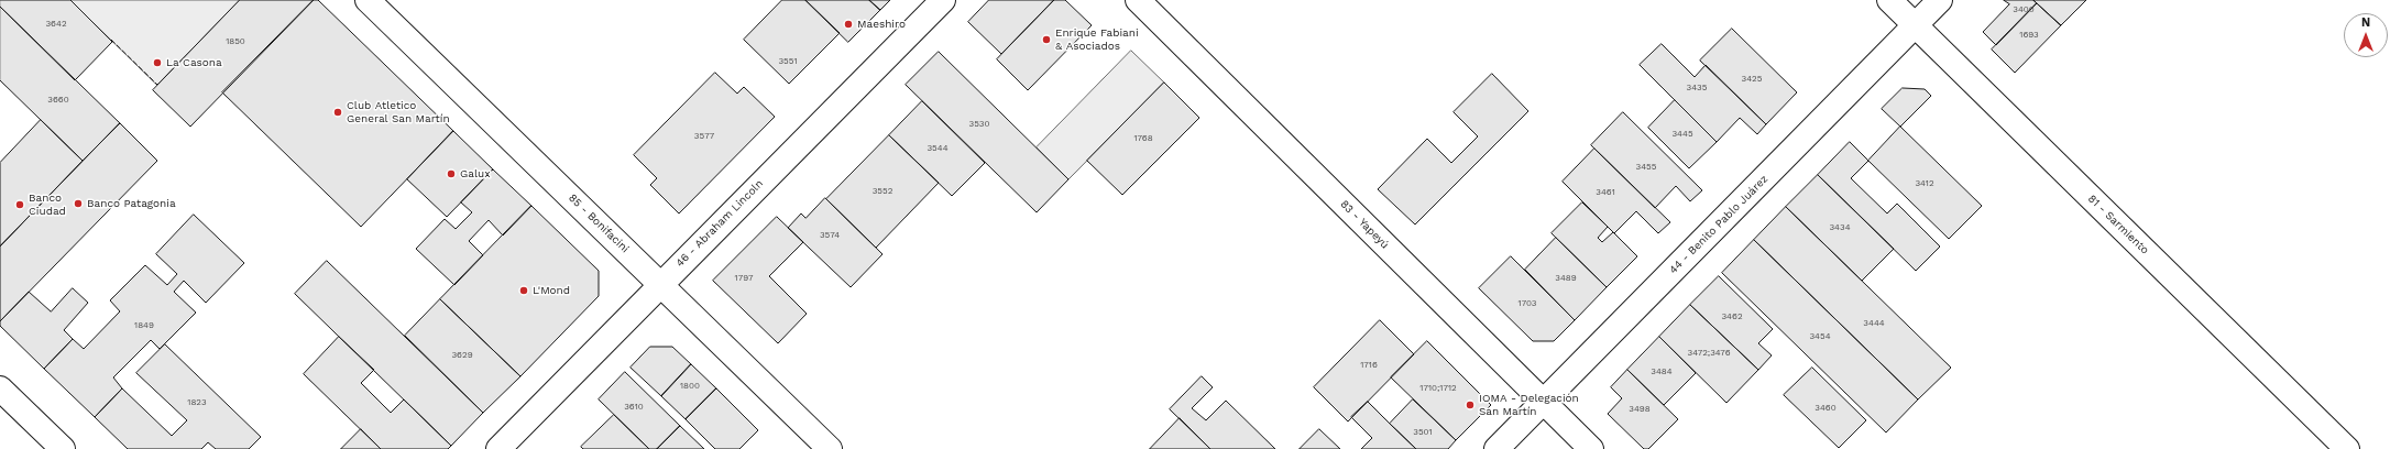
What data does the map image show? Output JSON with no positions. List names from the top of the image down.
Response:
{
  "streets": {
    "street": [
      "85 - Bonifacini",
      "46 - Abraham Lincoln",
      "83 - Yapeyú",
      "44 - Benito Pablo Juárez",
      "81 - Sarmiento"
    ]
  },
  "crossings": [
    ["85 - Bonifacini", "46 - Abraham Lincoln"],
    ["83 - Yapeyú", "44 - Benito Pablo Juárez"],
    ["44 - Benito Pablo Juárez", "81 - Sarmiento"]
  ],
  "places": [
    "Maeshiro",
    "Enrique Fabiani & Asociados",
    "La Casona",
    "Club Atletico General San Martín",
    "Galux",
    "Banco Patagonia",
    "Banco Ciudad",
    "L'Mond",
    "IOMA - Delegación San Martín"
  ],
  "house_numbers": [
    "3400",
    "3642",
    "1693",
    "1850",
    "3551",
    "3425",
    "3435",
    "3660",
    "3530",
    "3445",
    "3577",
    "1768",
    "3544",
    "3455",
    "3412",
    "3552",
    "3461",
    "3434",
    "3574",
    "1797",
    "3489",
    "1703",
    "3462",
    "3444",
    "1849",
    "3454",
    "3472;3476",
    "3629",
    "1716",
    "3484",
    "1800",
    "1710;1712",
    "1823",
    "3610",
    "3460",
    "3498",
    "3501"
  ],
  "north": "top"
}
